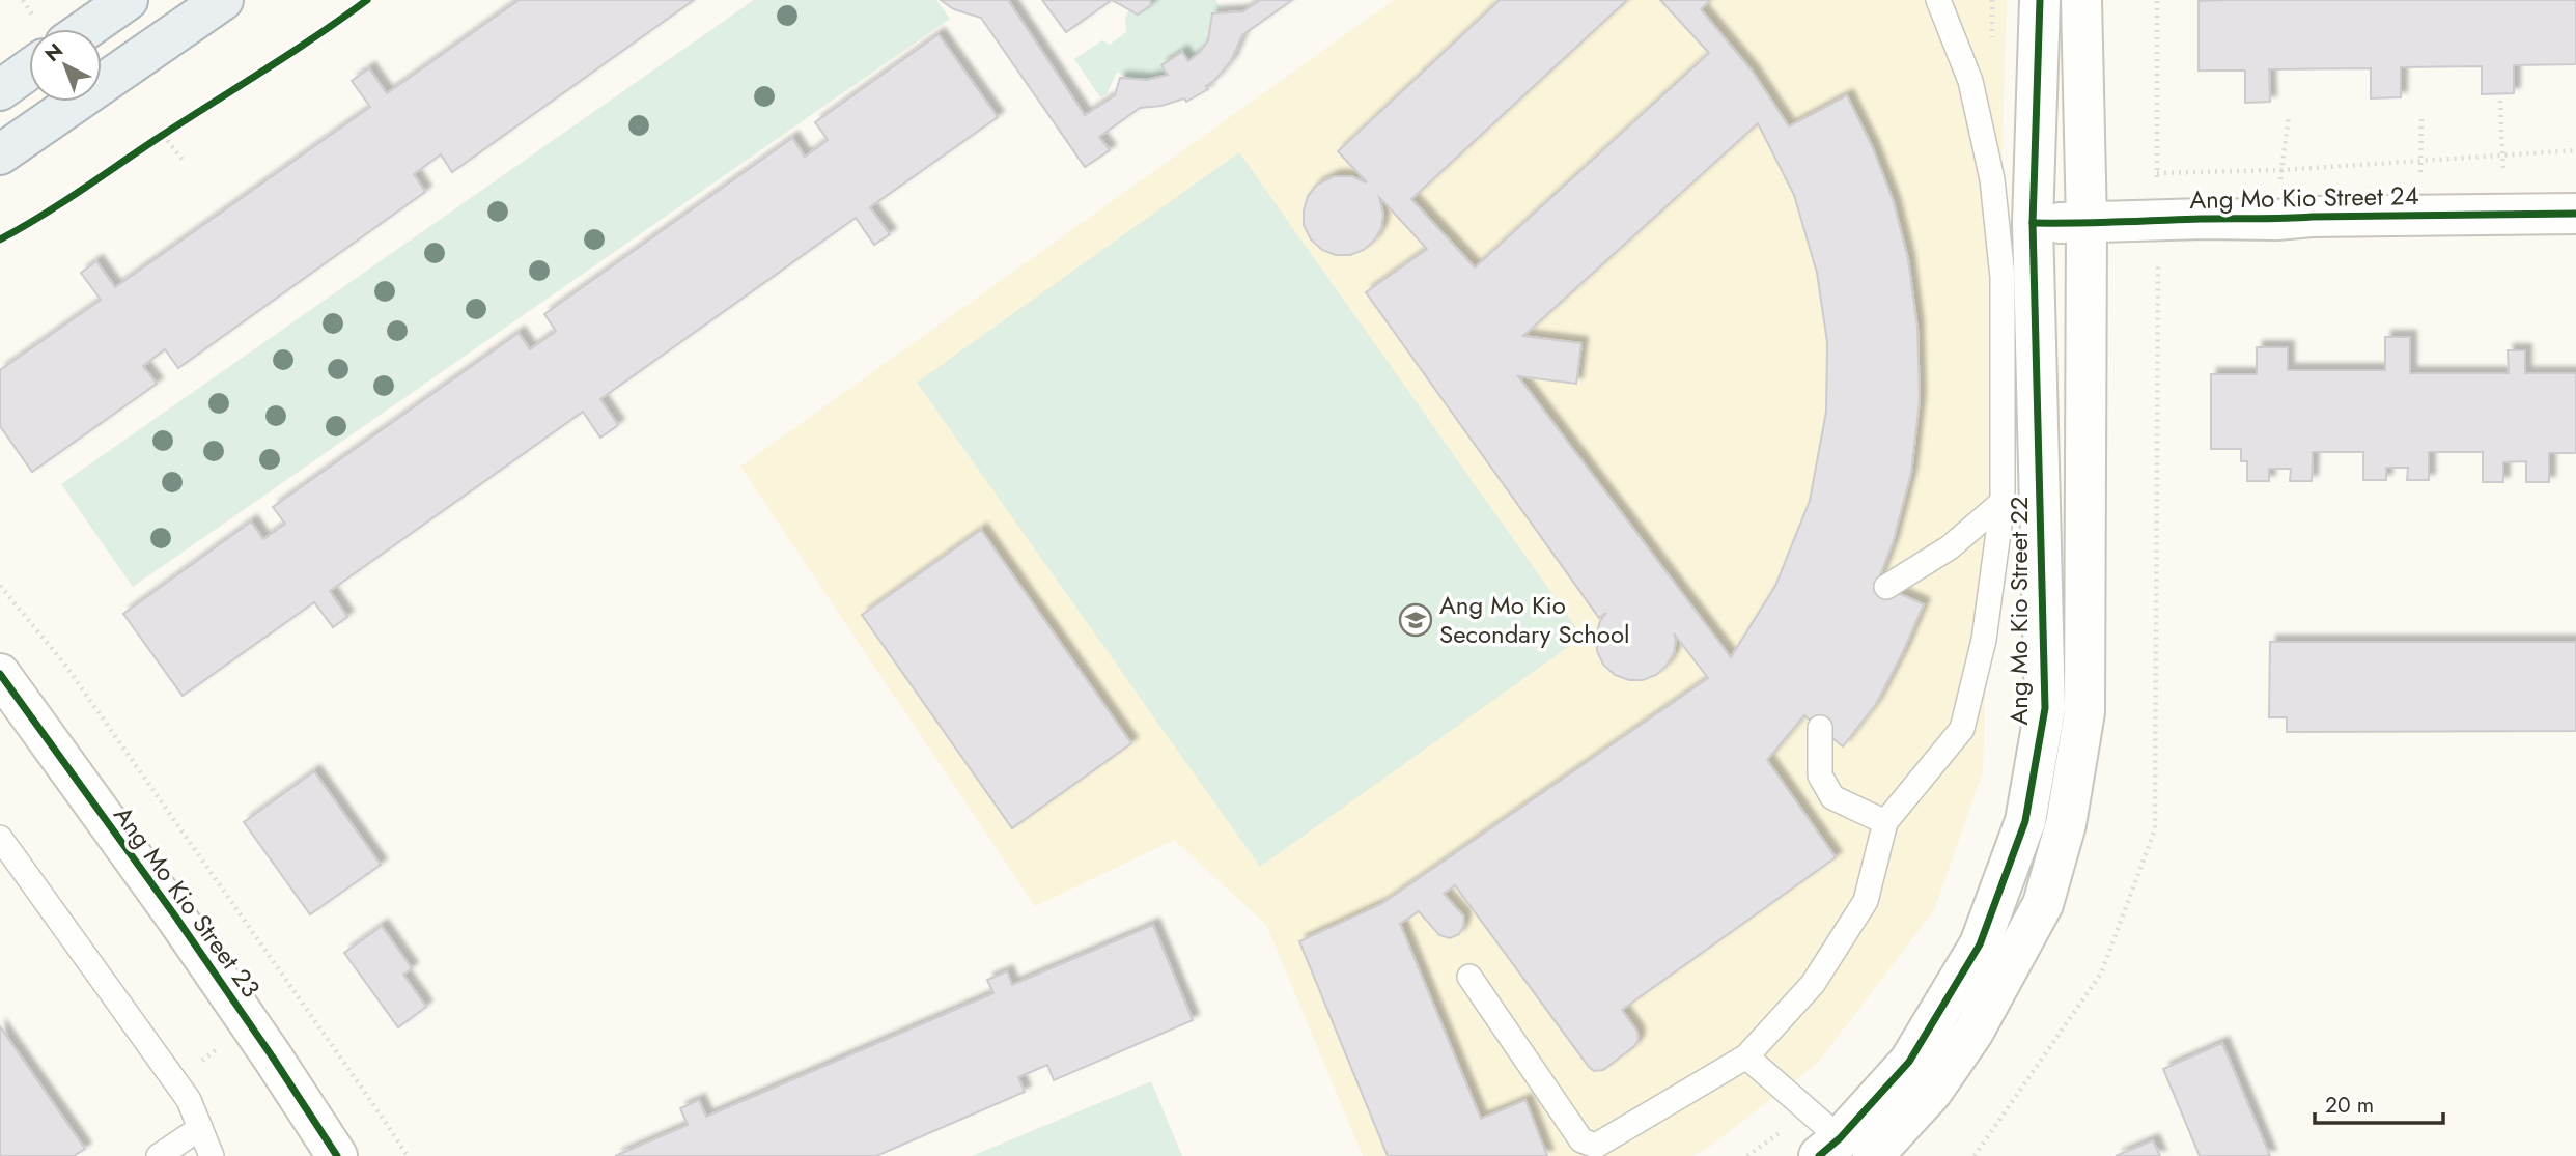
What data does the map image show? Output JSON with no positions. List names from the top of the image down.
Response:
{
  "streets": {
    "street": ["Ang Mo Kio Street 24", "Ang Mo Kio Street 22", "Ang Mo Kio Street 23"]
  },
  "crossings": [
    ["Ang Mo Kio Street 24", "Ang Mo Kio Street 22"]
  ],
  "places": {
    "school or university": ["Ang Mo Kio Secondary School"]
  },
  "scale_bar": "20 m",
  "north": "top left"
}
